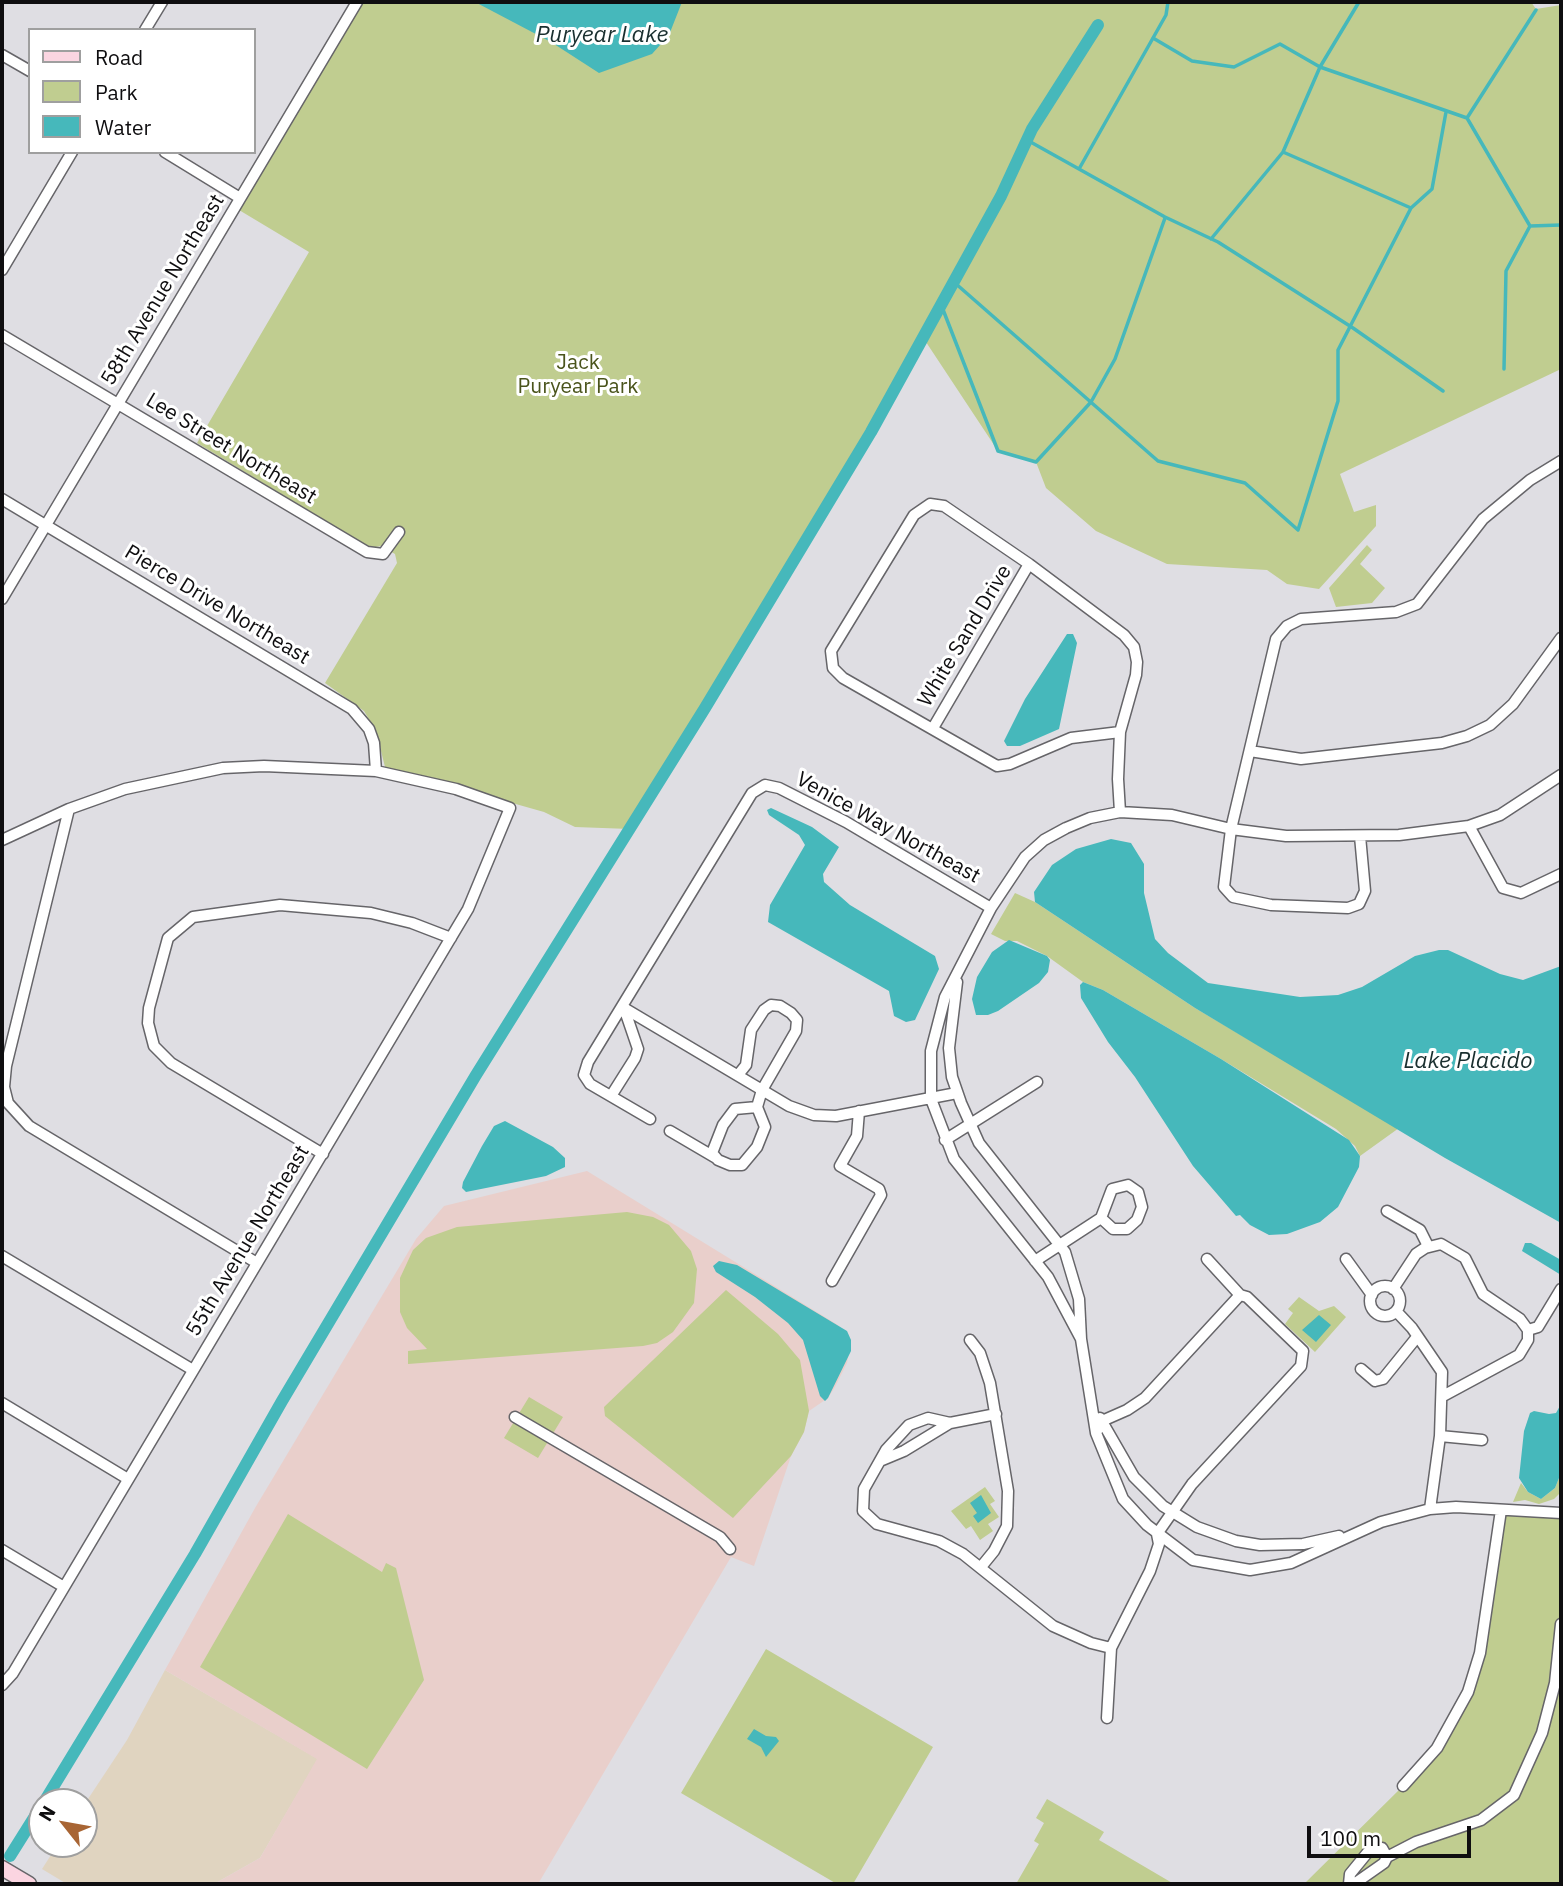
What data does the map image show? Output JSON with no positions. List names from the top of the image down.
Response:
{
  "streets": {
    "street": [
      "58th Avenue Northeast",
      "Lee Street Northeast",
      "Pierce Drive Northeast",
      "White Sand Drive",
      "Venice Way Northeast",
      "55th Avenue Northeast"
    ]
  },
  "crossings": [
    ["58th Avenue Northeast", "Lee Street Northeast"],
    ["58th Avenue Northeast", "Pierce Drive Northeast"],
    ["Pierce Drive Northeast", "55th Avenue Northeast"]
  ],
  "water": ["Puryear Lake", "Lake Placido"],
  "parks": ["Jack Puryear Park"],
  "legend": ["Road", "Park", "Water"],
  "scale_bar": "100 m",
  "north": "top left"
}
